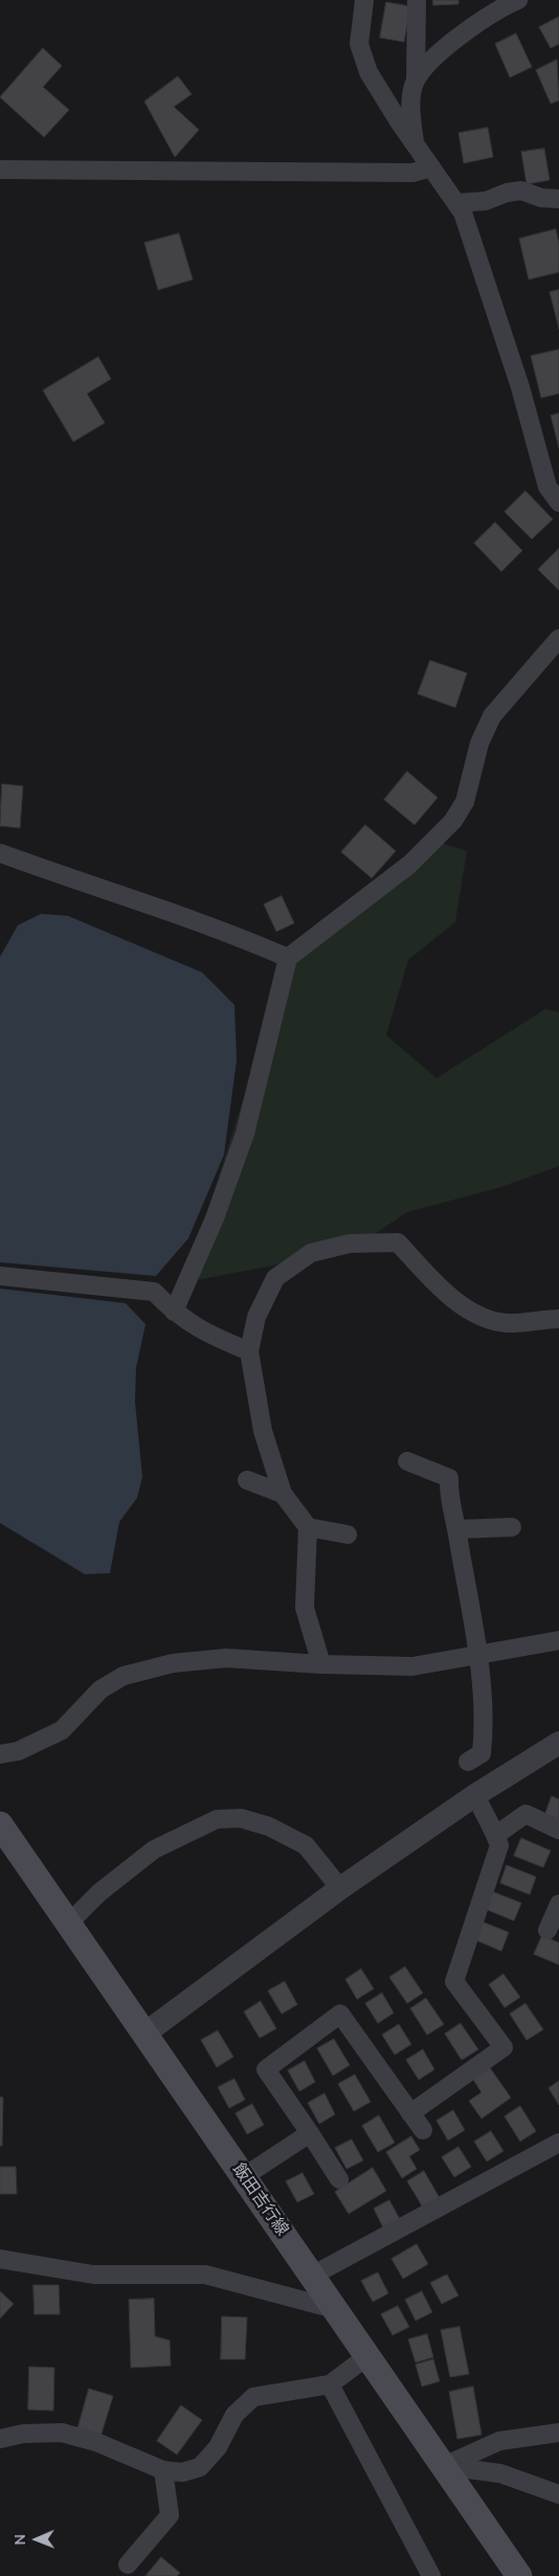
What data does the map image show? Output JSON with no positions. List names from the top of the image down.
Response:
{
  "streets": {
    "main road": ["飯田吉行線"]
  },
  "north": "left"
}
